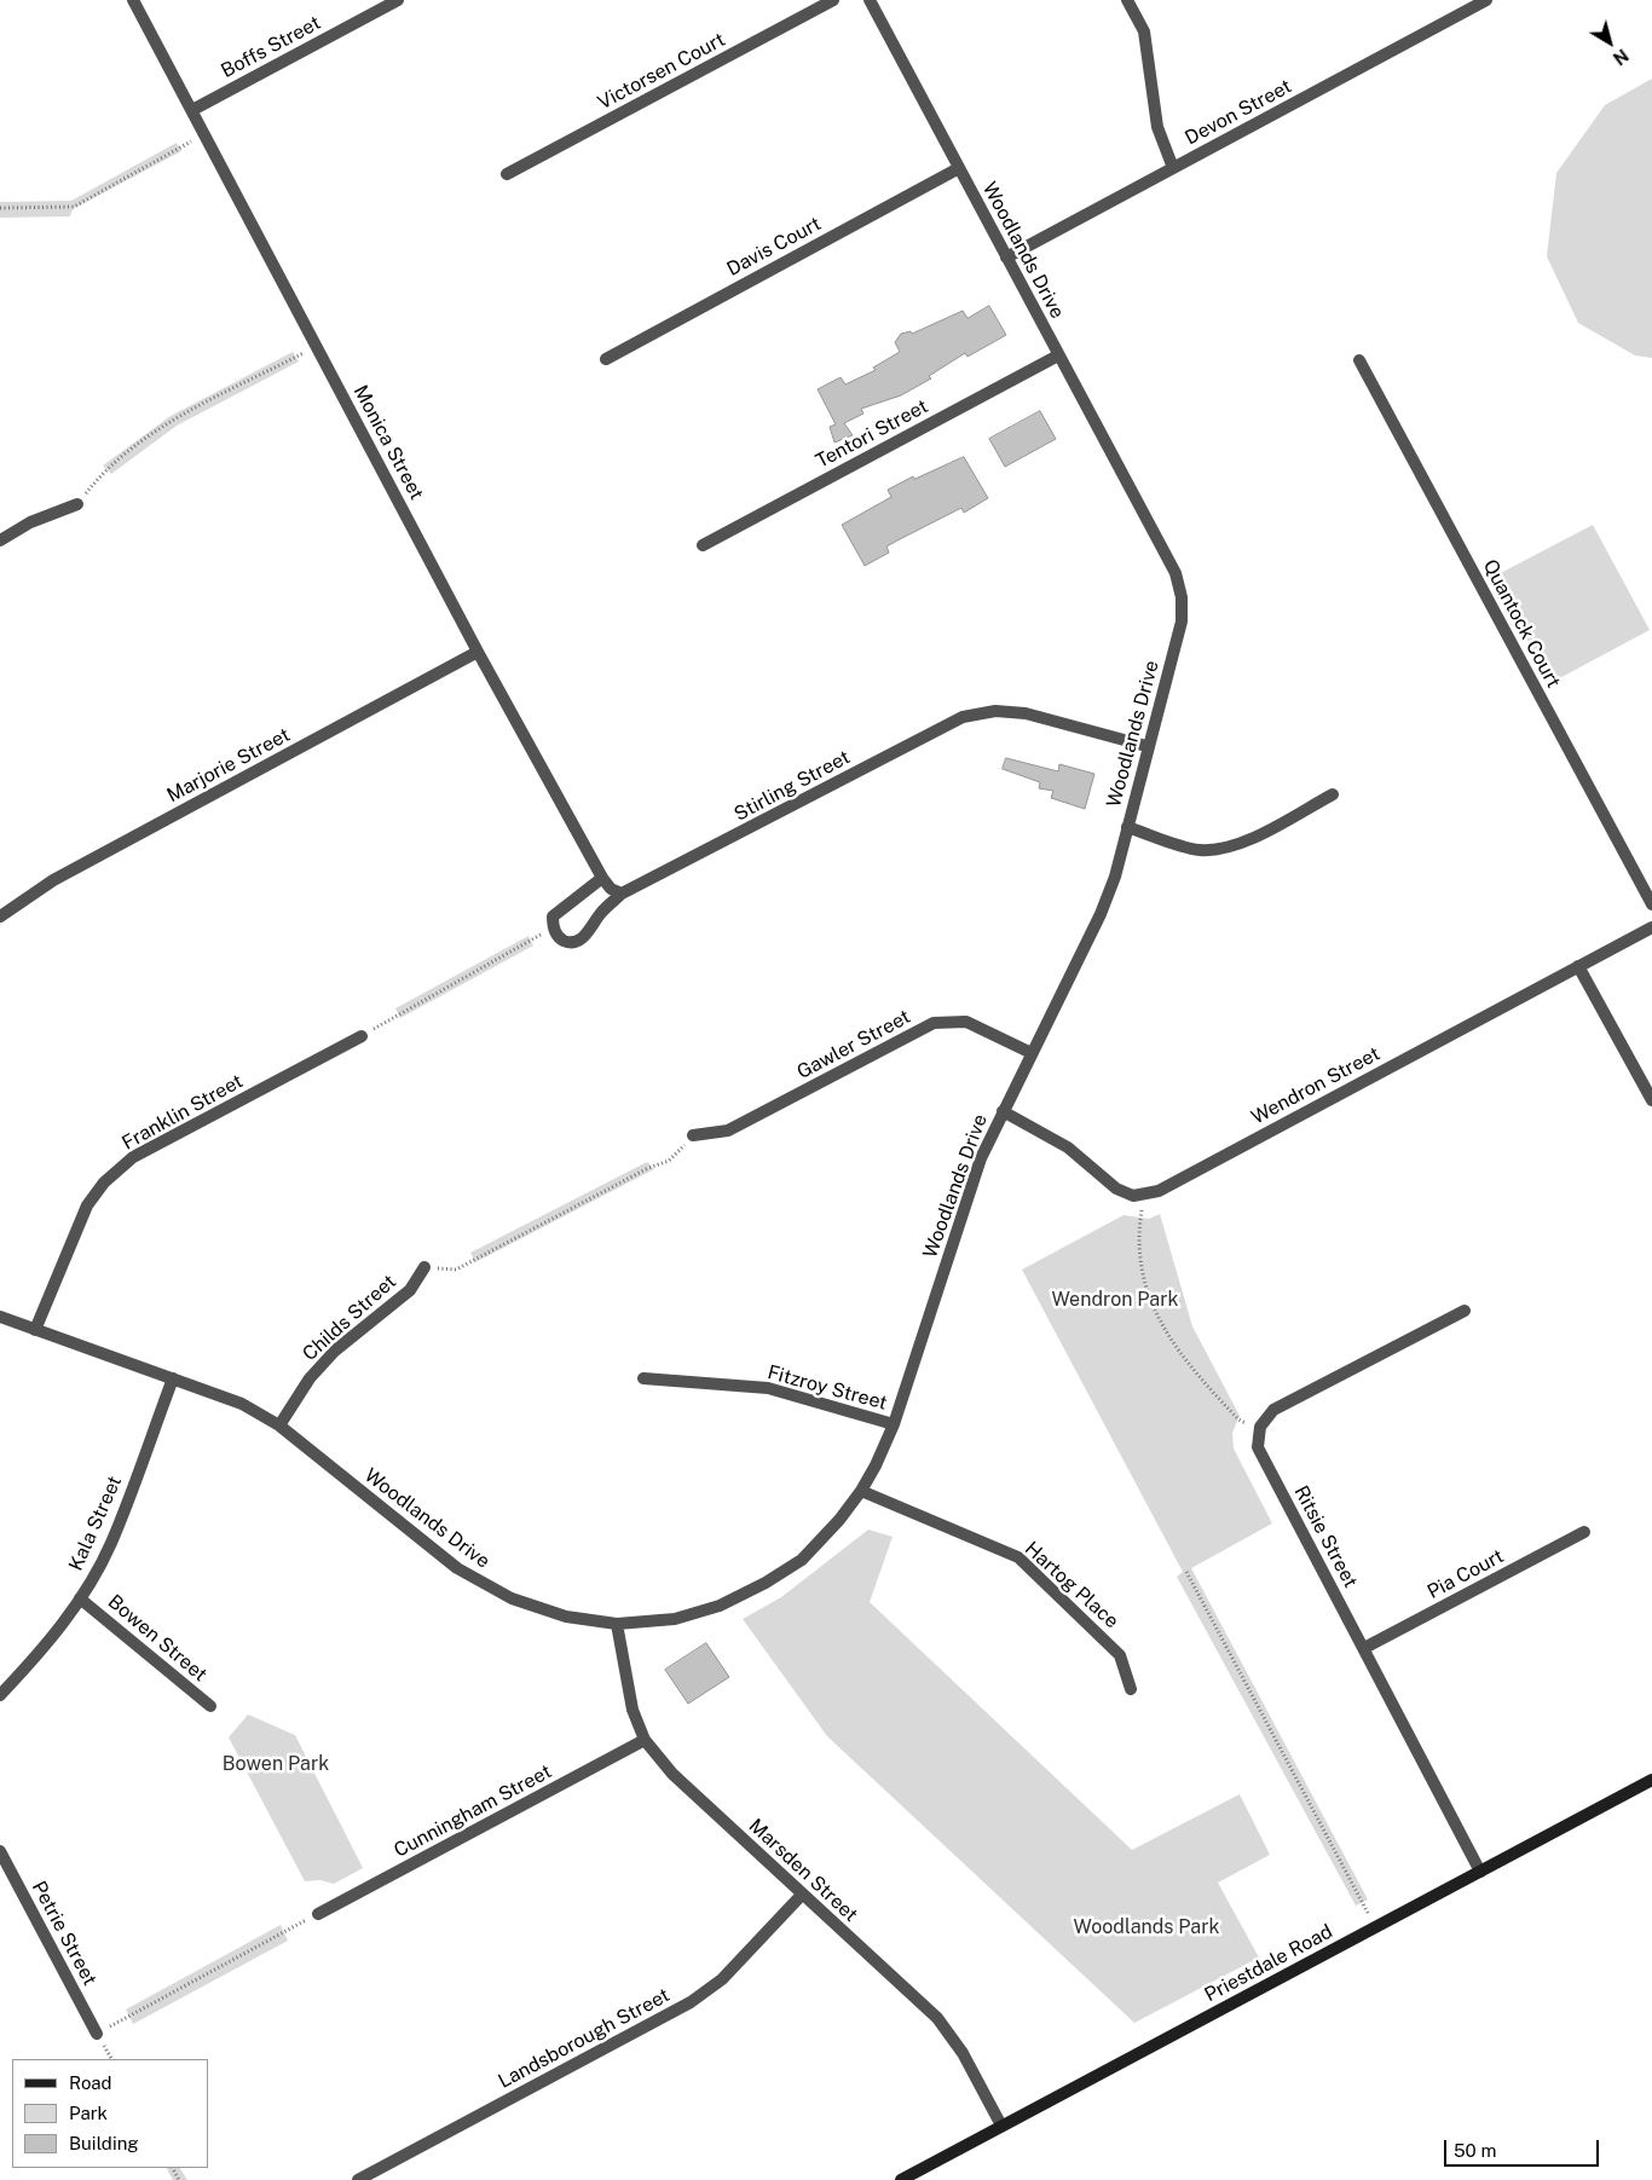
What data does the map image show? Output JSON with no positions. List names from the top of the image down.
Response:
{
  "streets": {
    "street": [
      "Boffs Street",
      "Victorsen Court",
      "Devon Street",
      "Davis Court",
      "Woodlands Drive",
      "Tentori Street",
      "Monica Street",
      "Quantock Court",
      "Marjorie Street",
      "Stirling Street",
      "Gawler Street",
      "Wendron Street",
      "Franklin Street",
      "Childs Street",
      "Fitzroy Street",
      "Kala Street",
      "Ritsie Street",
      "Pia Court",
      "Hartog Place",
      "Bowen Street",
      "Cunningham Street",
      "Marsden Street",
      "Petrie Street",
      "Priestdale Road",
      "Landsborough Street"
    ]
  },
  "crossings": [
    ["Boffs Street", "Monica Street"],
    ["Devon Street", "Woodlands Drive"],
    ["Davis Court", "Woodlands Drive"],
    ["Woodlands Drive", "Tentori Street"],
    ["Woodlands Drive", "Stirling Street"],
    ["Woodlands Drive", "Gawler Street"],
    ["Woodlands Drive", "Franklin Street"],
    ["Woodlands Drive", "Childs Street"],
    ["Woodlands Drive", "Fitzroy Street"],
    ["Woodlands Drive", "Kala Street"],
    ["Woodlands Drive", "Hartog Place"],
    ["Woodlands Drive", "Marsden Street"],
    ["Monica Street", "Marjorie Street"],
    ["Monica Street", "Stirling Street"],
    ["Kala Street", "Bowen Street"],
    ["Ritsie Street", "Pia Court"],
    ["Ritsie Street", "Priestdale Road"],
    ["Cunningham Street", "Marsden Street"],
    ["Marsden Street", "Priestdale Road"],
    ["Marsden Street", "Landsborough Street"]
  ],
  "parks": ["Wendron Park", "Bowen Park", "Woodlands Park"],
  "legend": ["Road", "Park", "Building"],
  "scale_bar": "50 m",
  "north": "bottom right"
}
